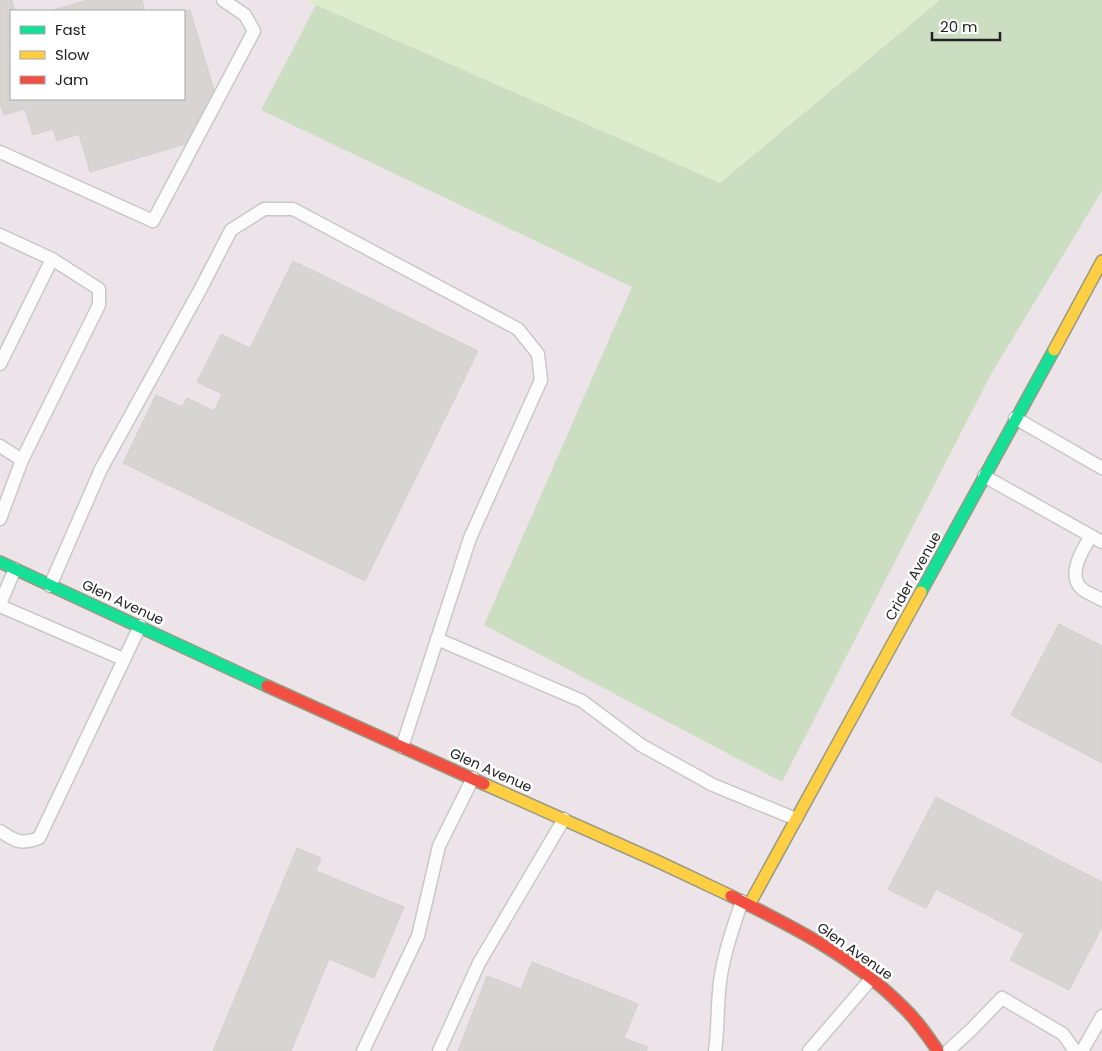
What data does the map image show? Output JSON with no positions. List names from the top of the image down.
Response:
{
  "streets": {
    "street": ["Crider Avenue", "Glen Avenue"]
  },
  "crossings": [
    ["Crider Avenue", "Glen Avenue"]
  ],
  "legend": ["Fast", "Slow", "Jam"],
  "scale_bar": "20 m"
}
